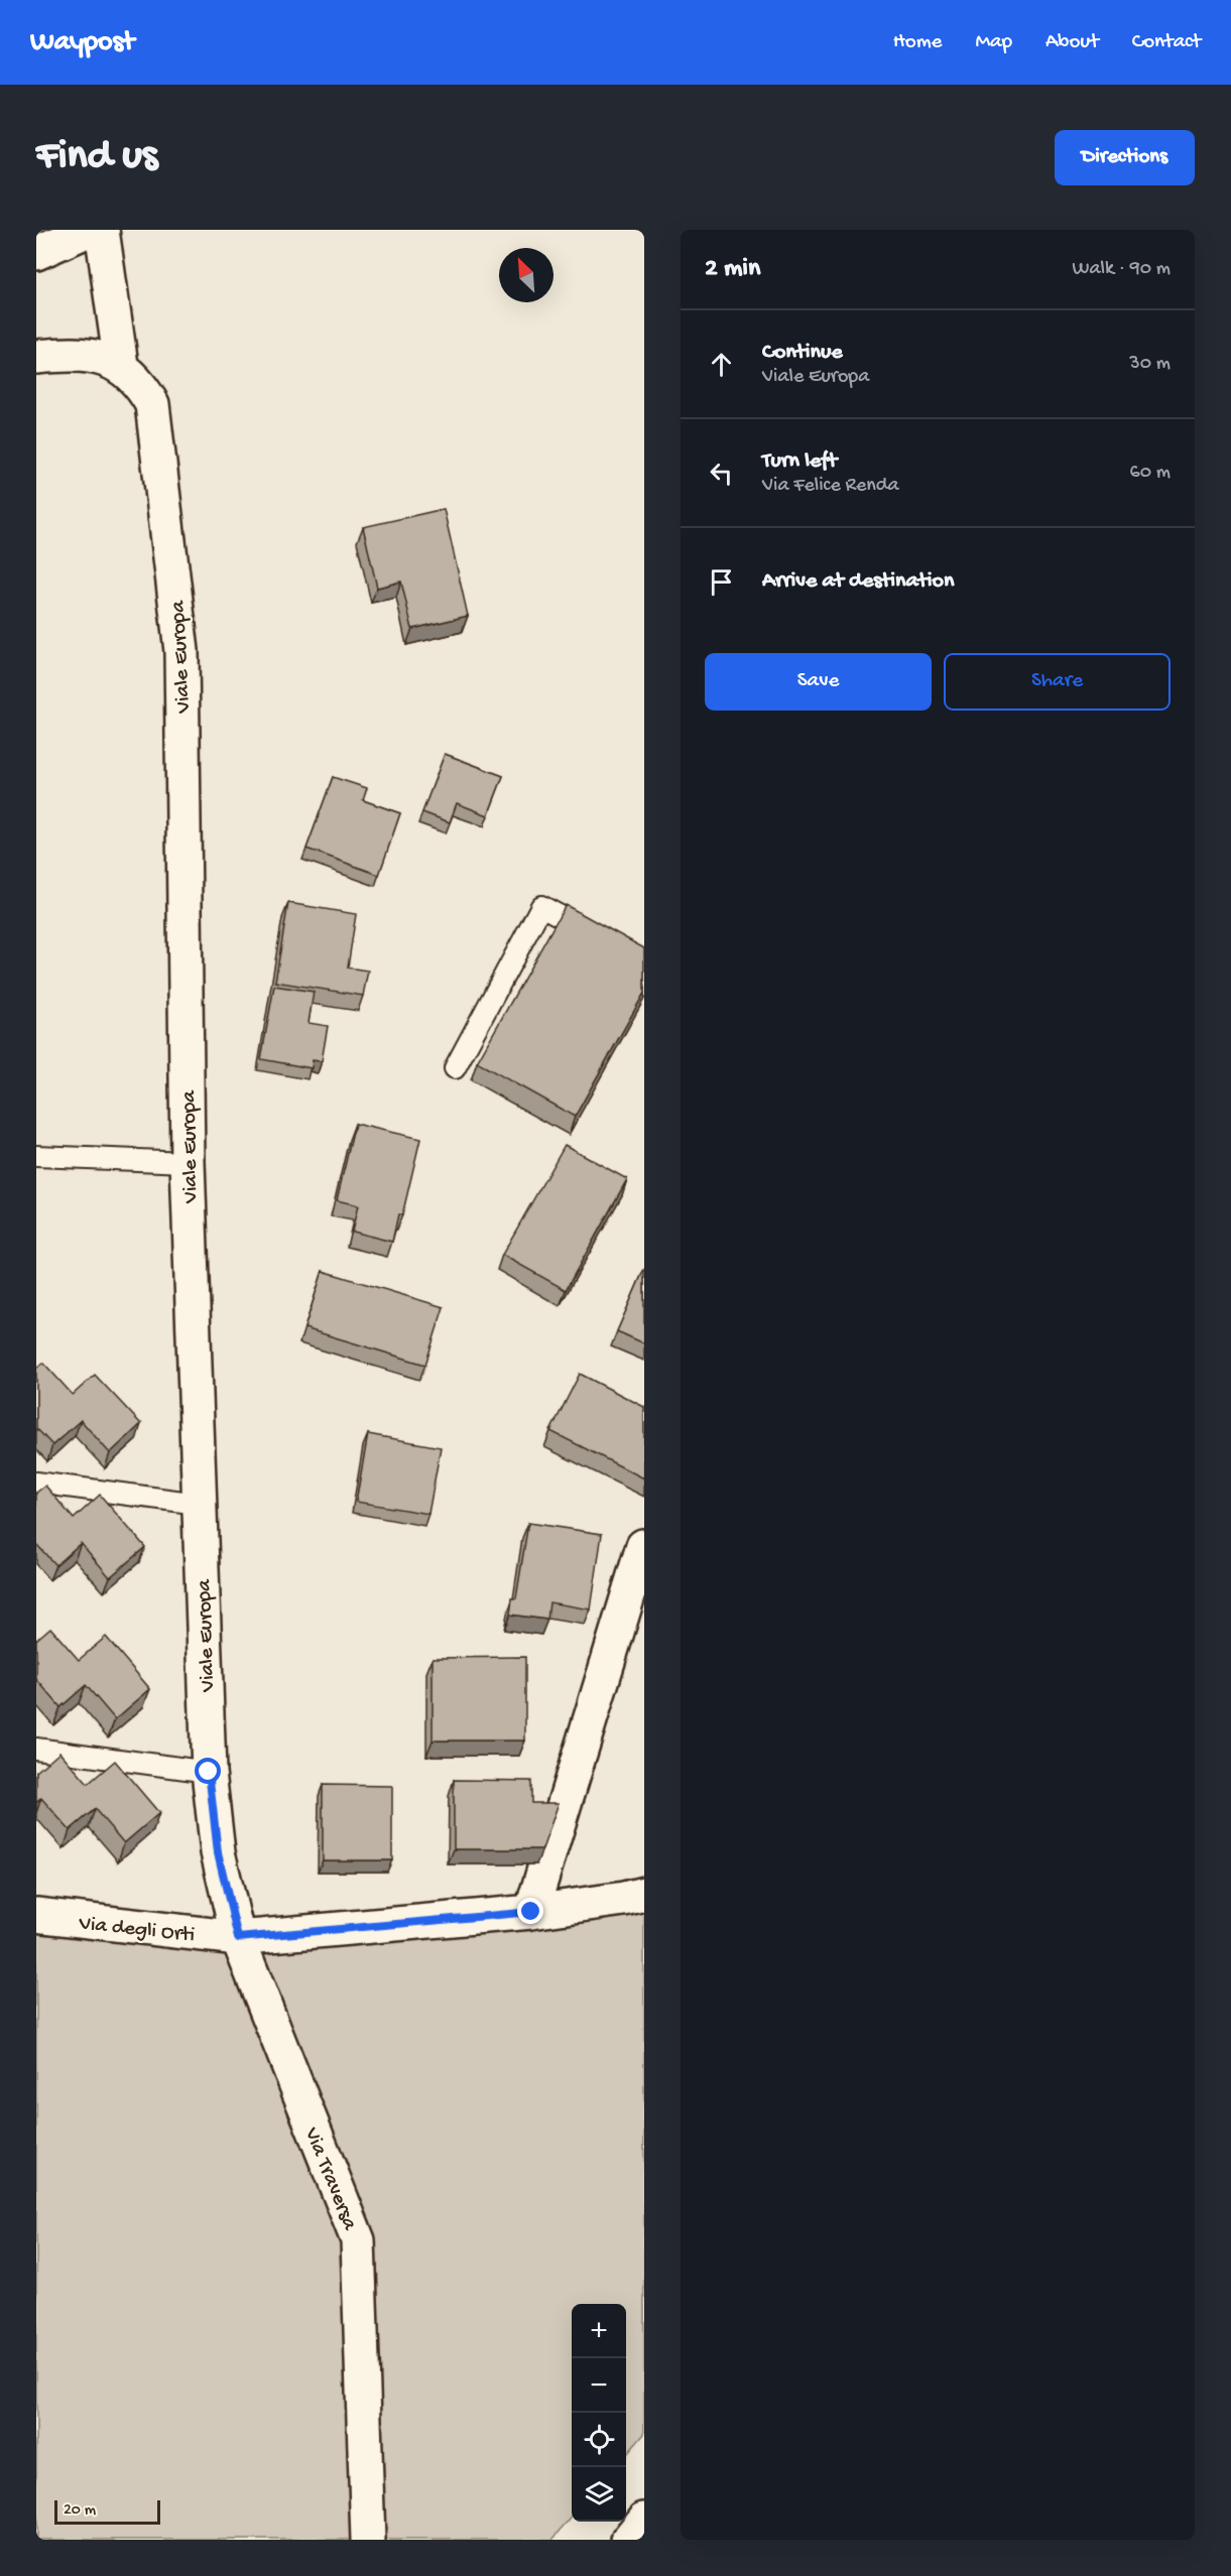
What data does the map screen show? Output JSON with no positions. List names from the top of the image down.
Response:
{
  "streets": {
    "main road": ["Viale Europa", "Via degli Orti", "Via Traversa"]
  },
  "crossings": [
    ["Viale Europa", "Via degli Orti"],
    ["Viale Europa", "Via Traversa"],
    ["Via degli Orti", "Via Traversa"]
  ],
  "scale_bar": "20 m",
  "north": "top left",
  "page": {
    "header": "Waypost",
    "nav": [
      "Home",
      "Map",
      "About",
      "Contact"
    ],
    "buttons": [
      "Directions",
      ["Save", "Share"]
    ],
    "title": "Find us",
    "heading": ["2 min", "Walk · 90 m"],
    "list": [
      ["Continue", "Viale Europa", "30 m"],
      ["Turn left", "Via Felice Renda", "60 m"],
      "Arrive at destination"
    ],
    "map_buttons": ["+", "−"],
    "scale": "20 m"
  }
}
